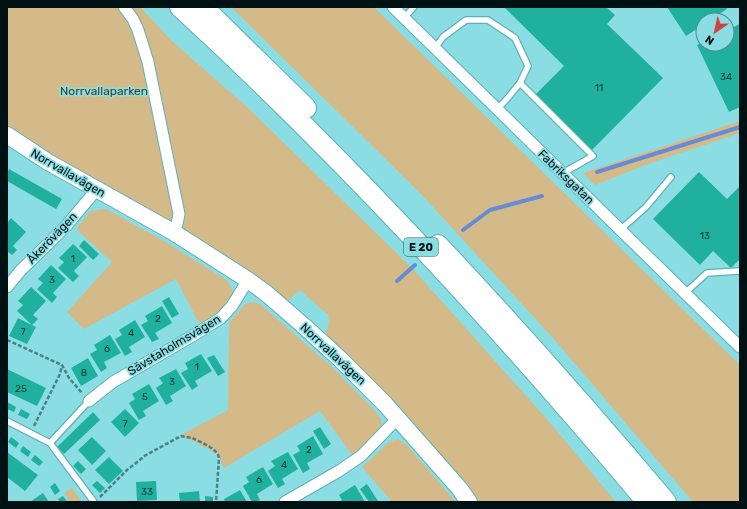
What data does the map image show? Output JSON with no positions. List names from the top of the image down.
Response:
{
  "streets": {
    "highway": ["E 20"],
    "street": [
      "Norrvallavägen",
      "Fabriksgatan",
      "Åkerövägen",
      "Sävstaholmsvägen"
    ]
  },
  "crossings": [
    ["Norrvallavägen", "Åkerövägen"],
    ["Norrvallavägen", "Sävstaholmsvägen"]
  ],
  "parks": ["Norrvallaparken"],
  "house_numbers": [
    "34",
    "11",
    "13",
    "1",
    "3",
    "2",
    "7",
    "4",
    "6",
    "1",
    "8",
    "3",
    "25",
    "5",
    "7",
    "2",
    "4",
    "6",
    "33"
  ],
  "north": "bottom left"
}
